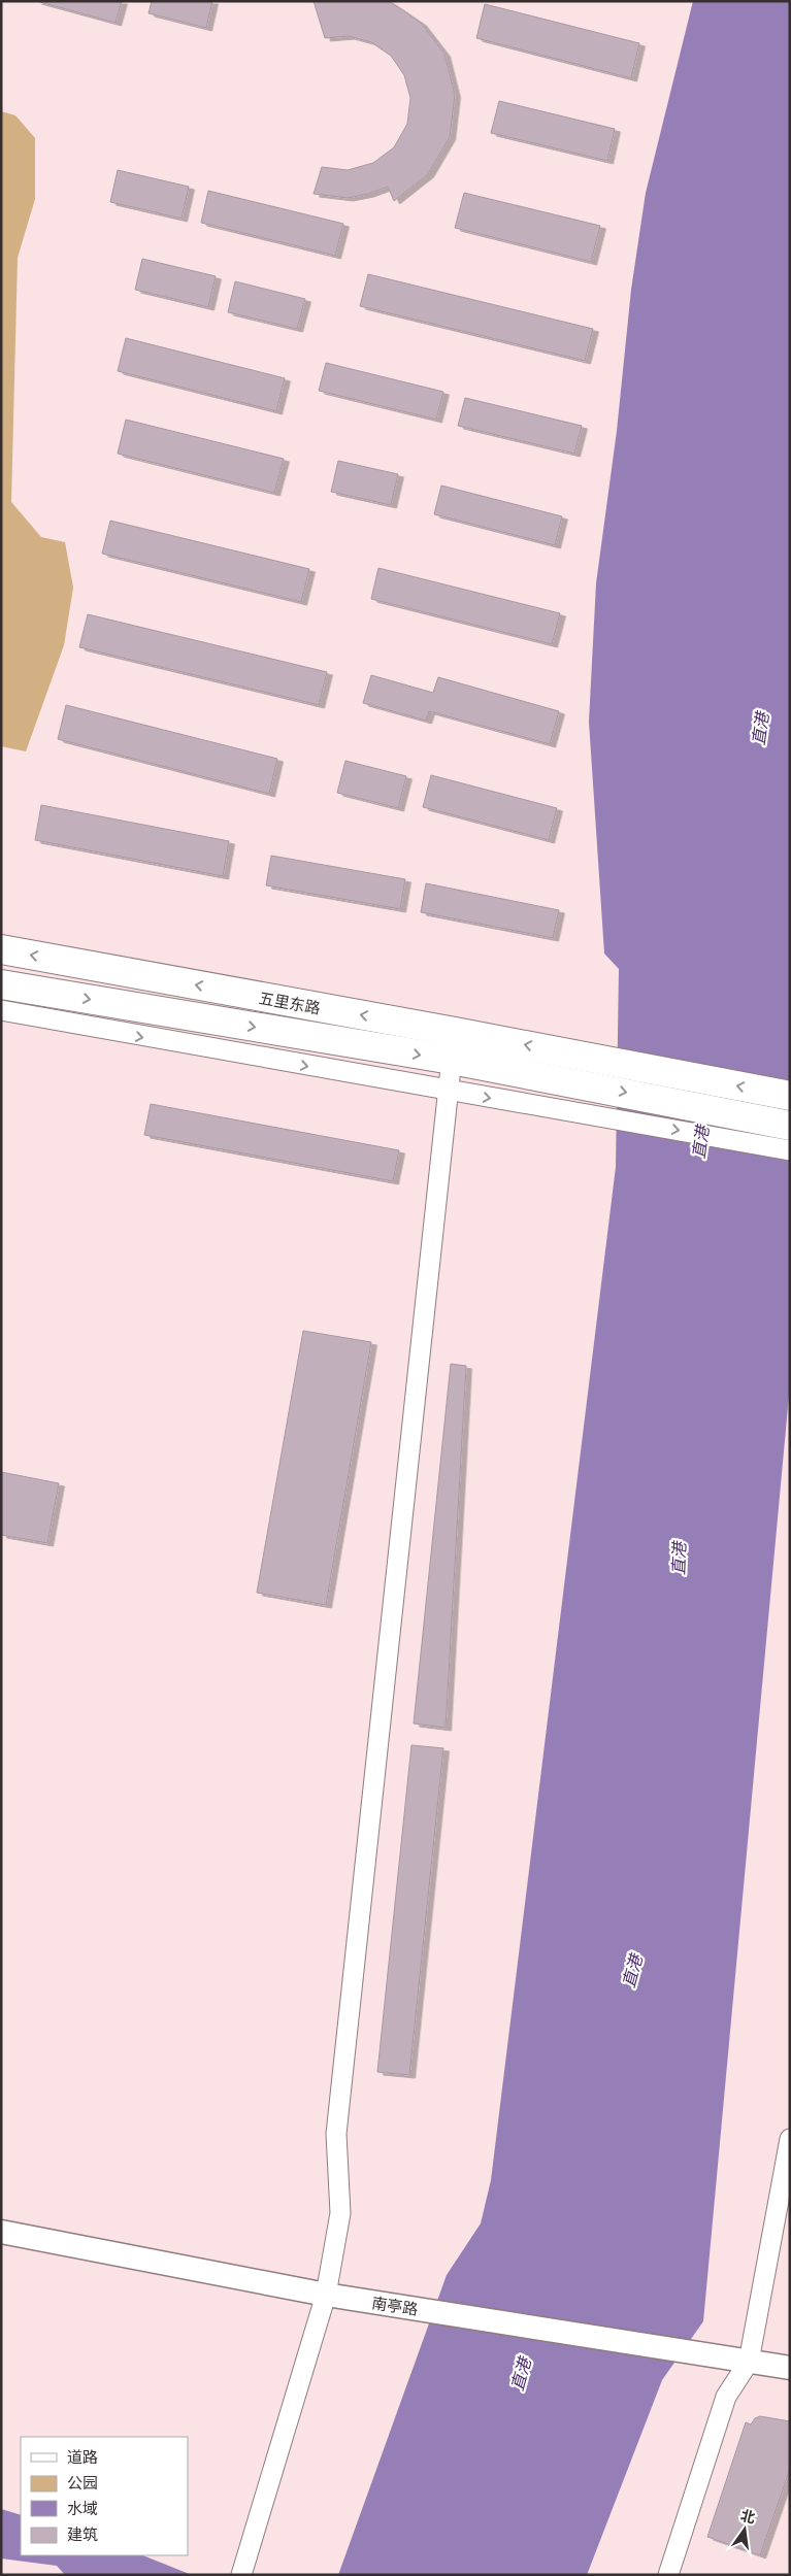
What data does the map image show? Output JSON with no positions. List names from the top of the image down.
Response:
{
  "streets": {
    "main road": ["五里东路"],
    "street": ["南亭路"]
  },
  "water": ["直港"],
  "legend": [
    "道路",
    "公园",
    "水域",
    "建筑"
  ],
  "north": "top"
}
